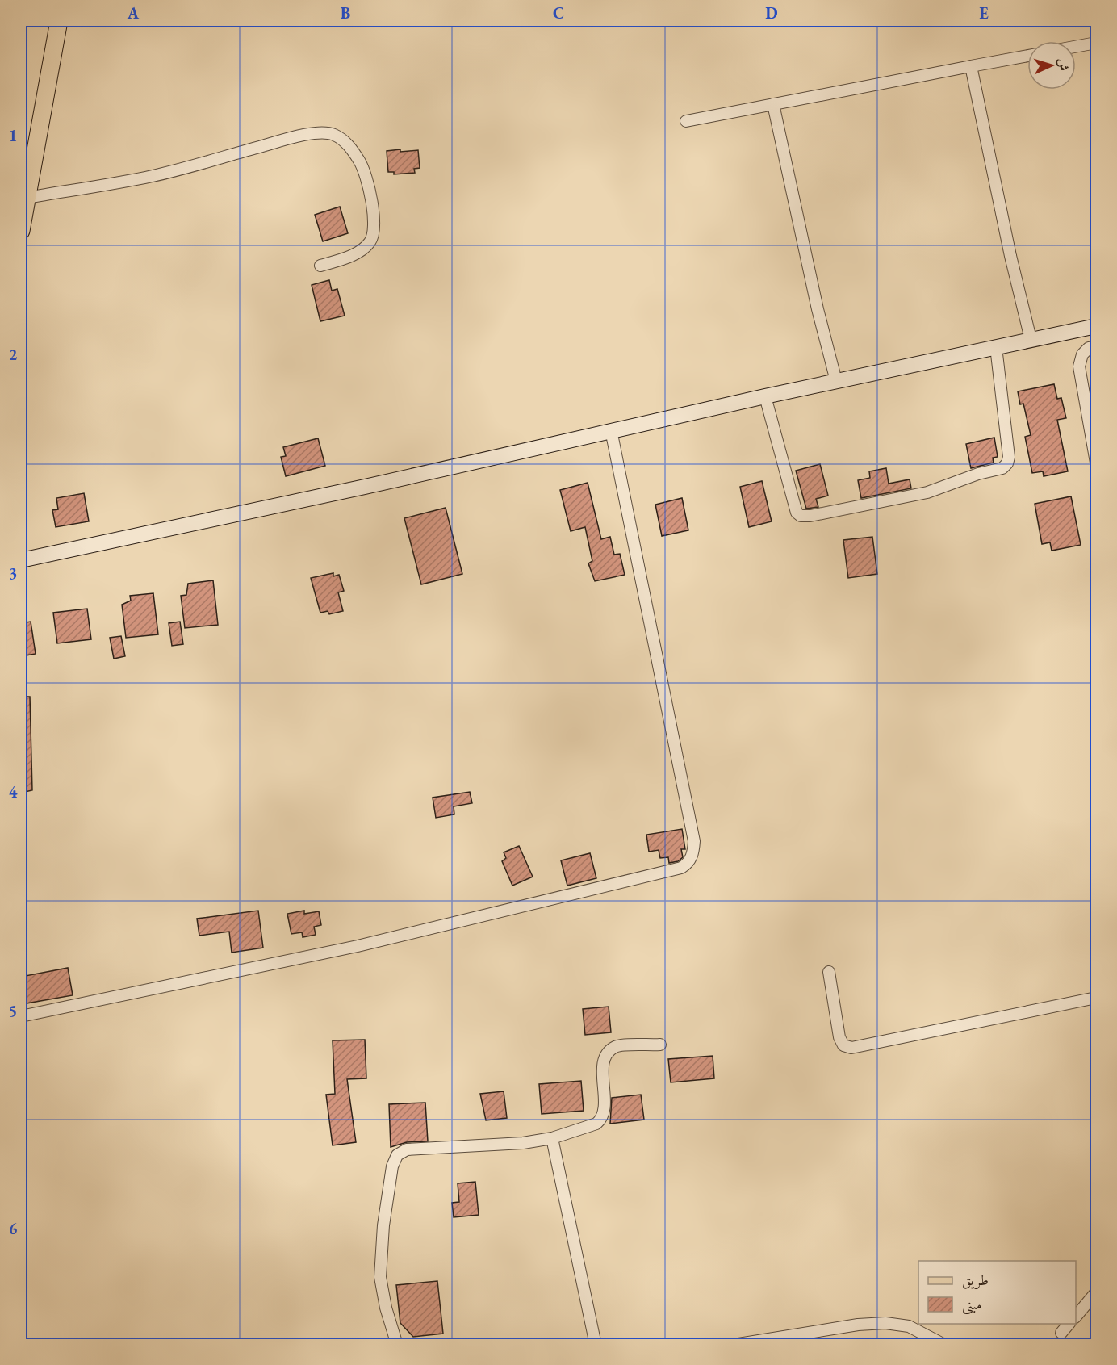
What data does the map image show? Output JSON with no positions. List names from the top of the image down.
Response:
{
  "legend": ["طريق", "مبنى"],
  "north": "right",
  "grid": {
    "columns": [
      "A",
      "B",
      "C",
      "D",
      "E"
    ],
    "rows": [
      "1",
      "2",
      "3",
      "4",
      "5",
      "6"
    ]
  }
}
